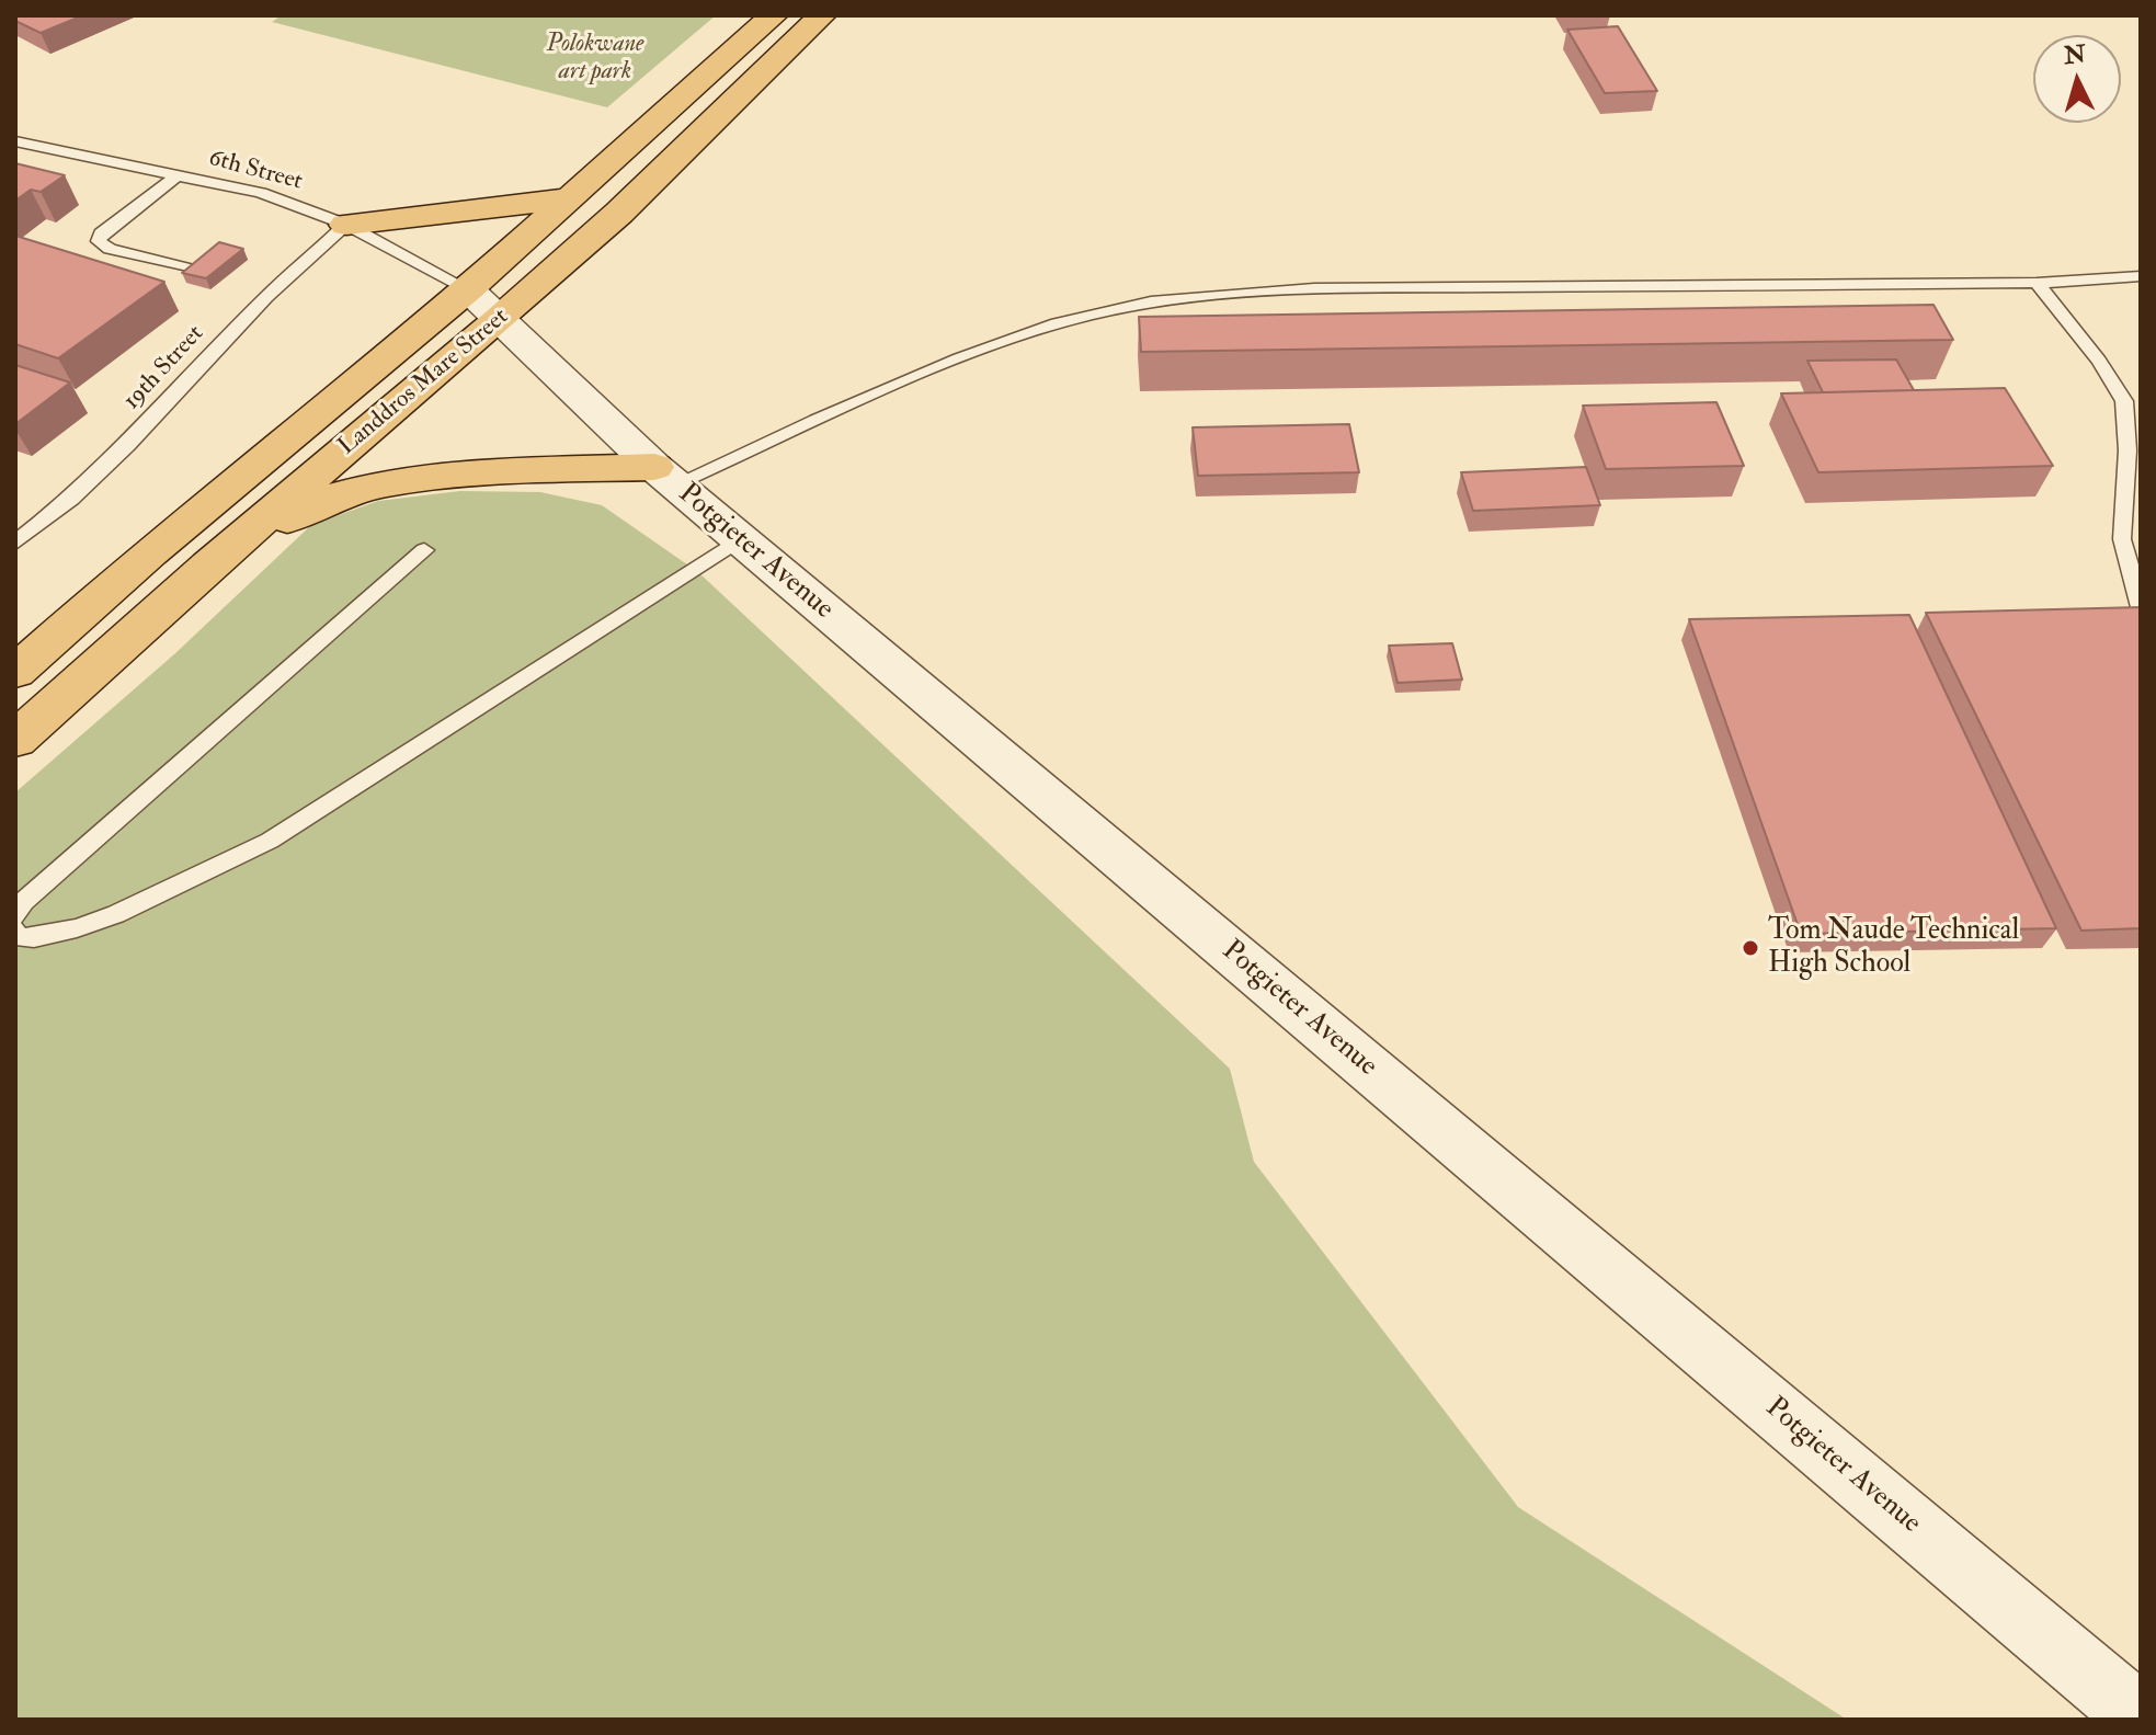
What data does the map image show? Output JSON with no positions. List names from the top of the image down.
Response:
{
  "streets": {
    "main road": ["Landdros Mare Street"],
    "street": ["Potgieter Avenue"],
    "lane": ["6th Street", "19th Street"]
  },
  "crossings": [
    ["6th Street", "19th Street"],
    ["6th Street", "Landdros Mare Street"],
    ["6th Street", "Potgieter Avenue"],
    ["Landdros Mare Street", "Potgieter Avenue"]
  ],
  "parks": ["Polokwane art park"],
  "places": ["Tom Naude Technical High School"],
  "north": "top"
}
